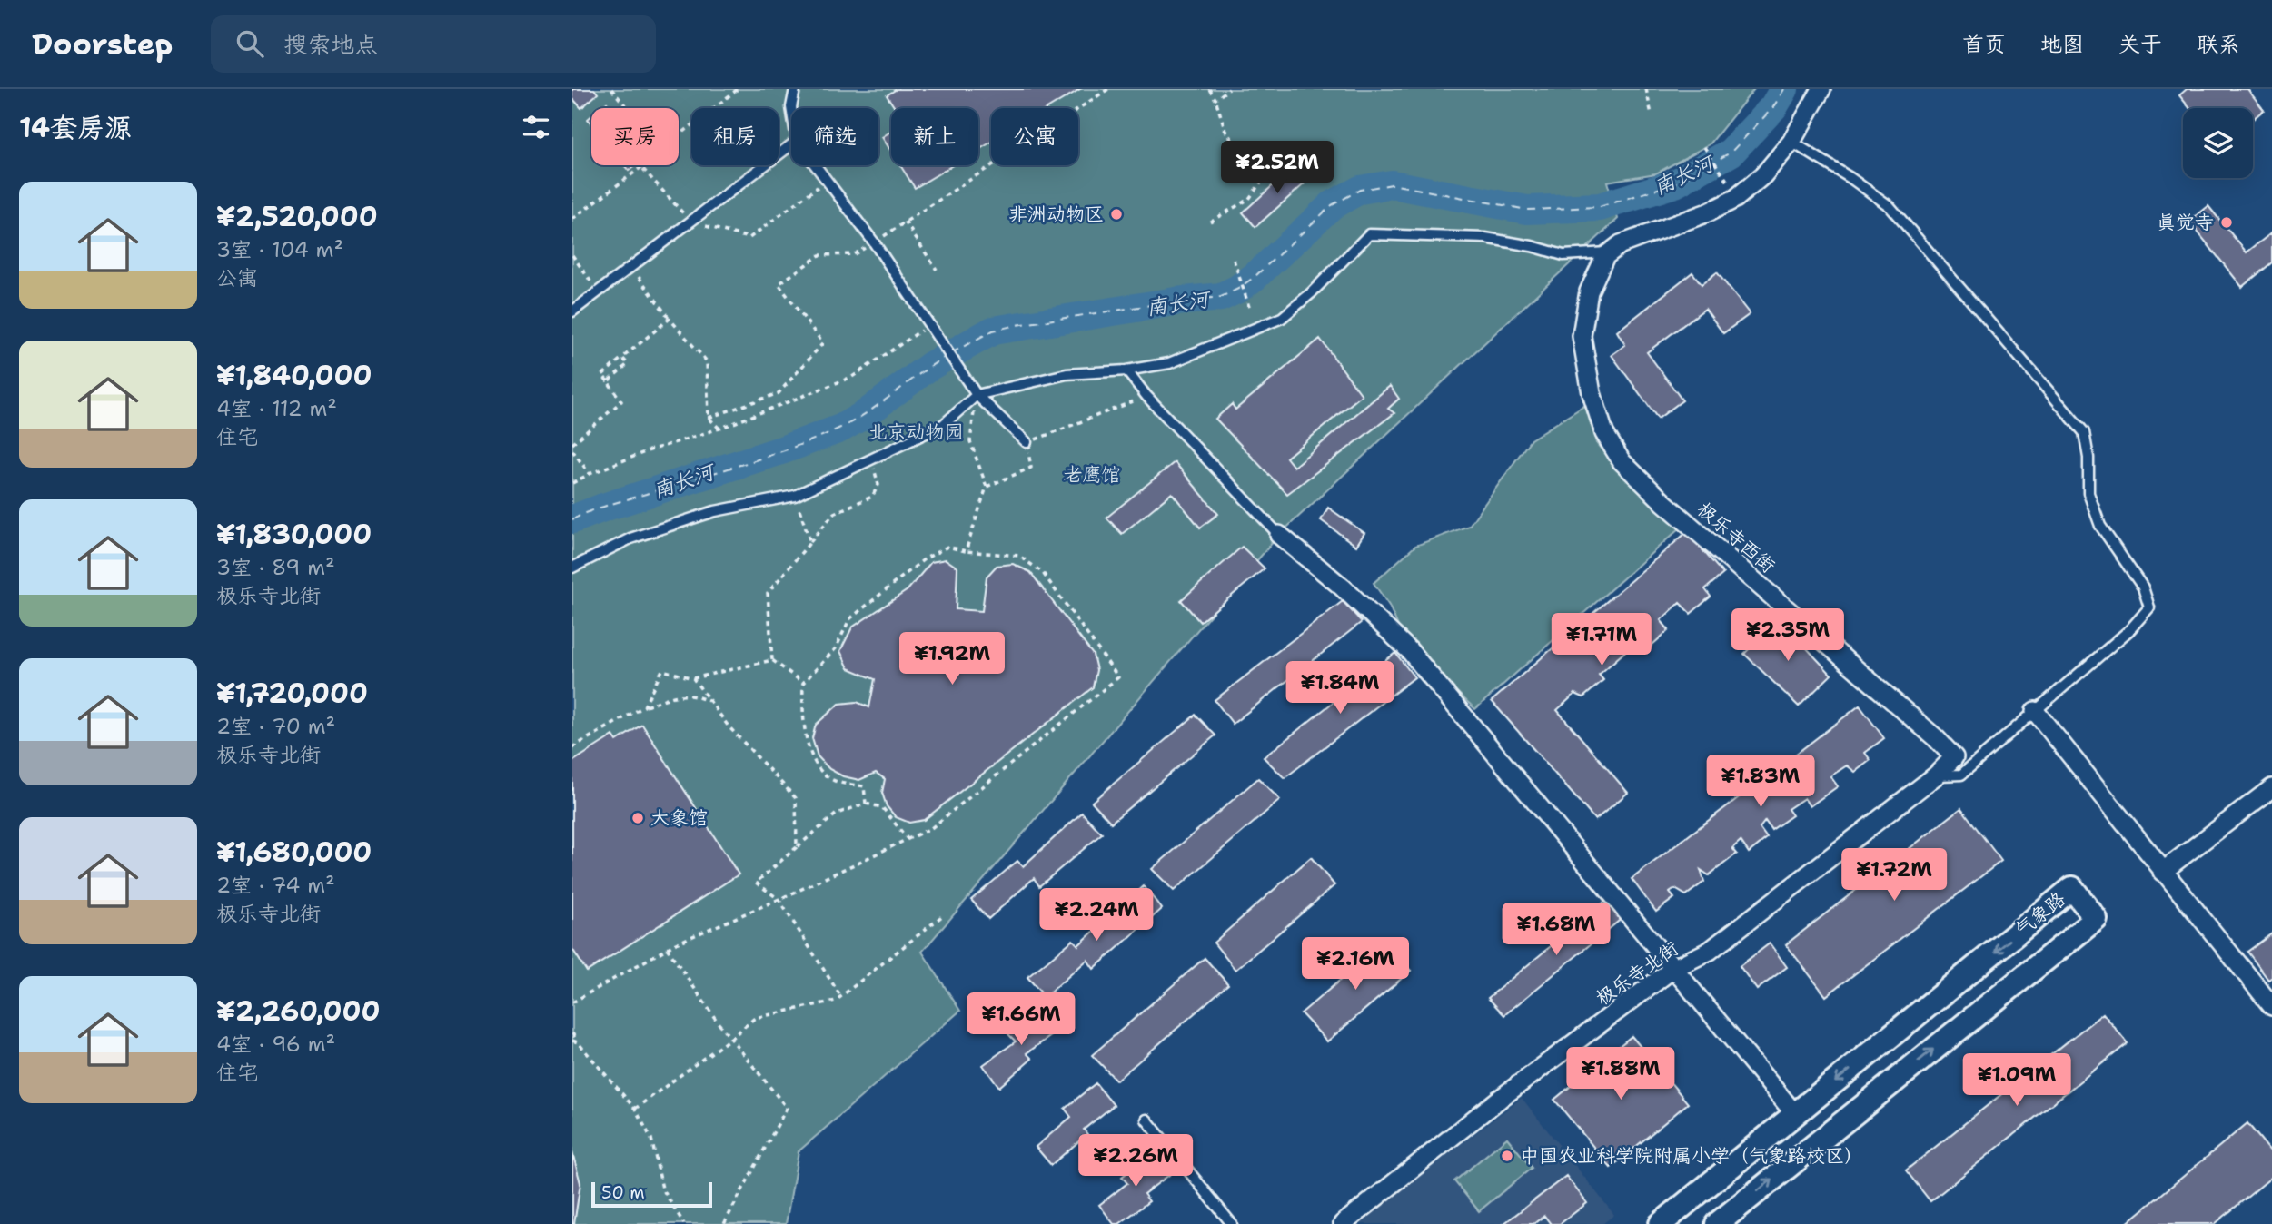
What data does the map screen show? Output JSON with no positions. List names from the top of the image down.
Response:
{
  "streets": {
    "street": ["极乐寺西街", "气象路", "极乐寺北街"]
  },
  "crossings": [
    ["极乐寺西街", "极乐寺北街"]
  ],
  "water": ["南长河"],
  "parks": ["北京动物园", "老鹰馆"],
  "places": [
    "非洲动物区",
    "真觉寺",
    "大象馆",
    "中国农业科学院附属小学（气象路校区）"
  ],
  "scale_bar": "50 m",
  "page": {
    "header": "Doorstep",
    "search": "搜索地点",
    "nav": [
      "首页",
      "地图",
      "关于",
      "联系"
    ],
    "heading": "14套房源",
    "chip": [
      "买房",
      "租房",
      "筛选",
      "新上",
      "公寓"
    ],
    "price": [
      "¥2.52M",
      "¥2.35M",
      "¥1.71M",
      "¥1.92M",
      "¥1.84M",
      "¥1.83M",
      "¥1.72M",
      "¥2.24M",
      "¥1.68M",
      "¥2.16M",
      "¥1.66M",
      "¥1.88M",
      "¥1.09M",
      "¥2.26M"
    ],
    "list": [
      {
        "name": "¥2,520,000",
        "note": "3室 · 104 m² · 公寓"
      },
      {
        "name": "¥1,840,000",
        "note": "4室 · 112 m² · 住宅"
      },
      {
        "name": "¥1,830,000",
        "note": "3室 · 89 m² · 极乐寺北街"
      },
      {
        "name": "¥1,720,000",
        "note": "2室 · 70 m² · 极乐寺北街"
      },
      {
        "name": "¥1,680,000",
        "note": "2室 · 74 m² · 极乐寺北街"
      },
      {
        "name": "¥2,260,000",
        "note": "4室 · 96 m² · 住宅"
      }
    ],
    "scale": "50 m"
  }
}
